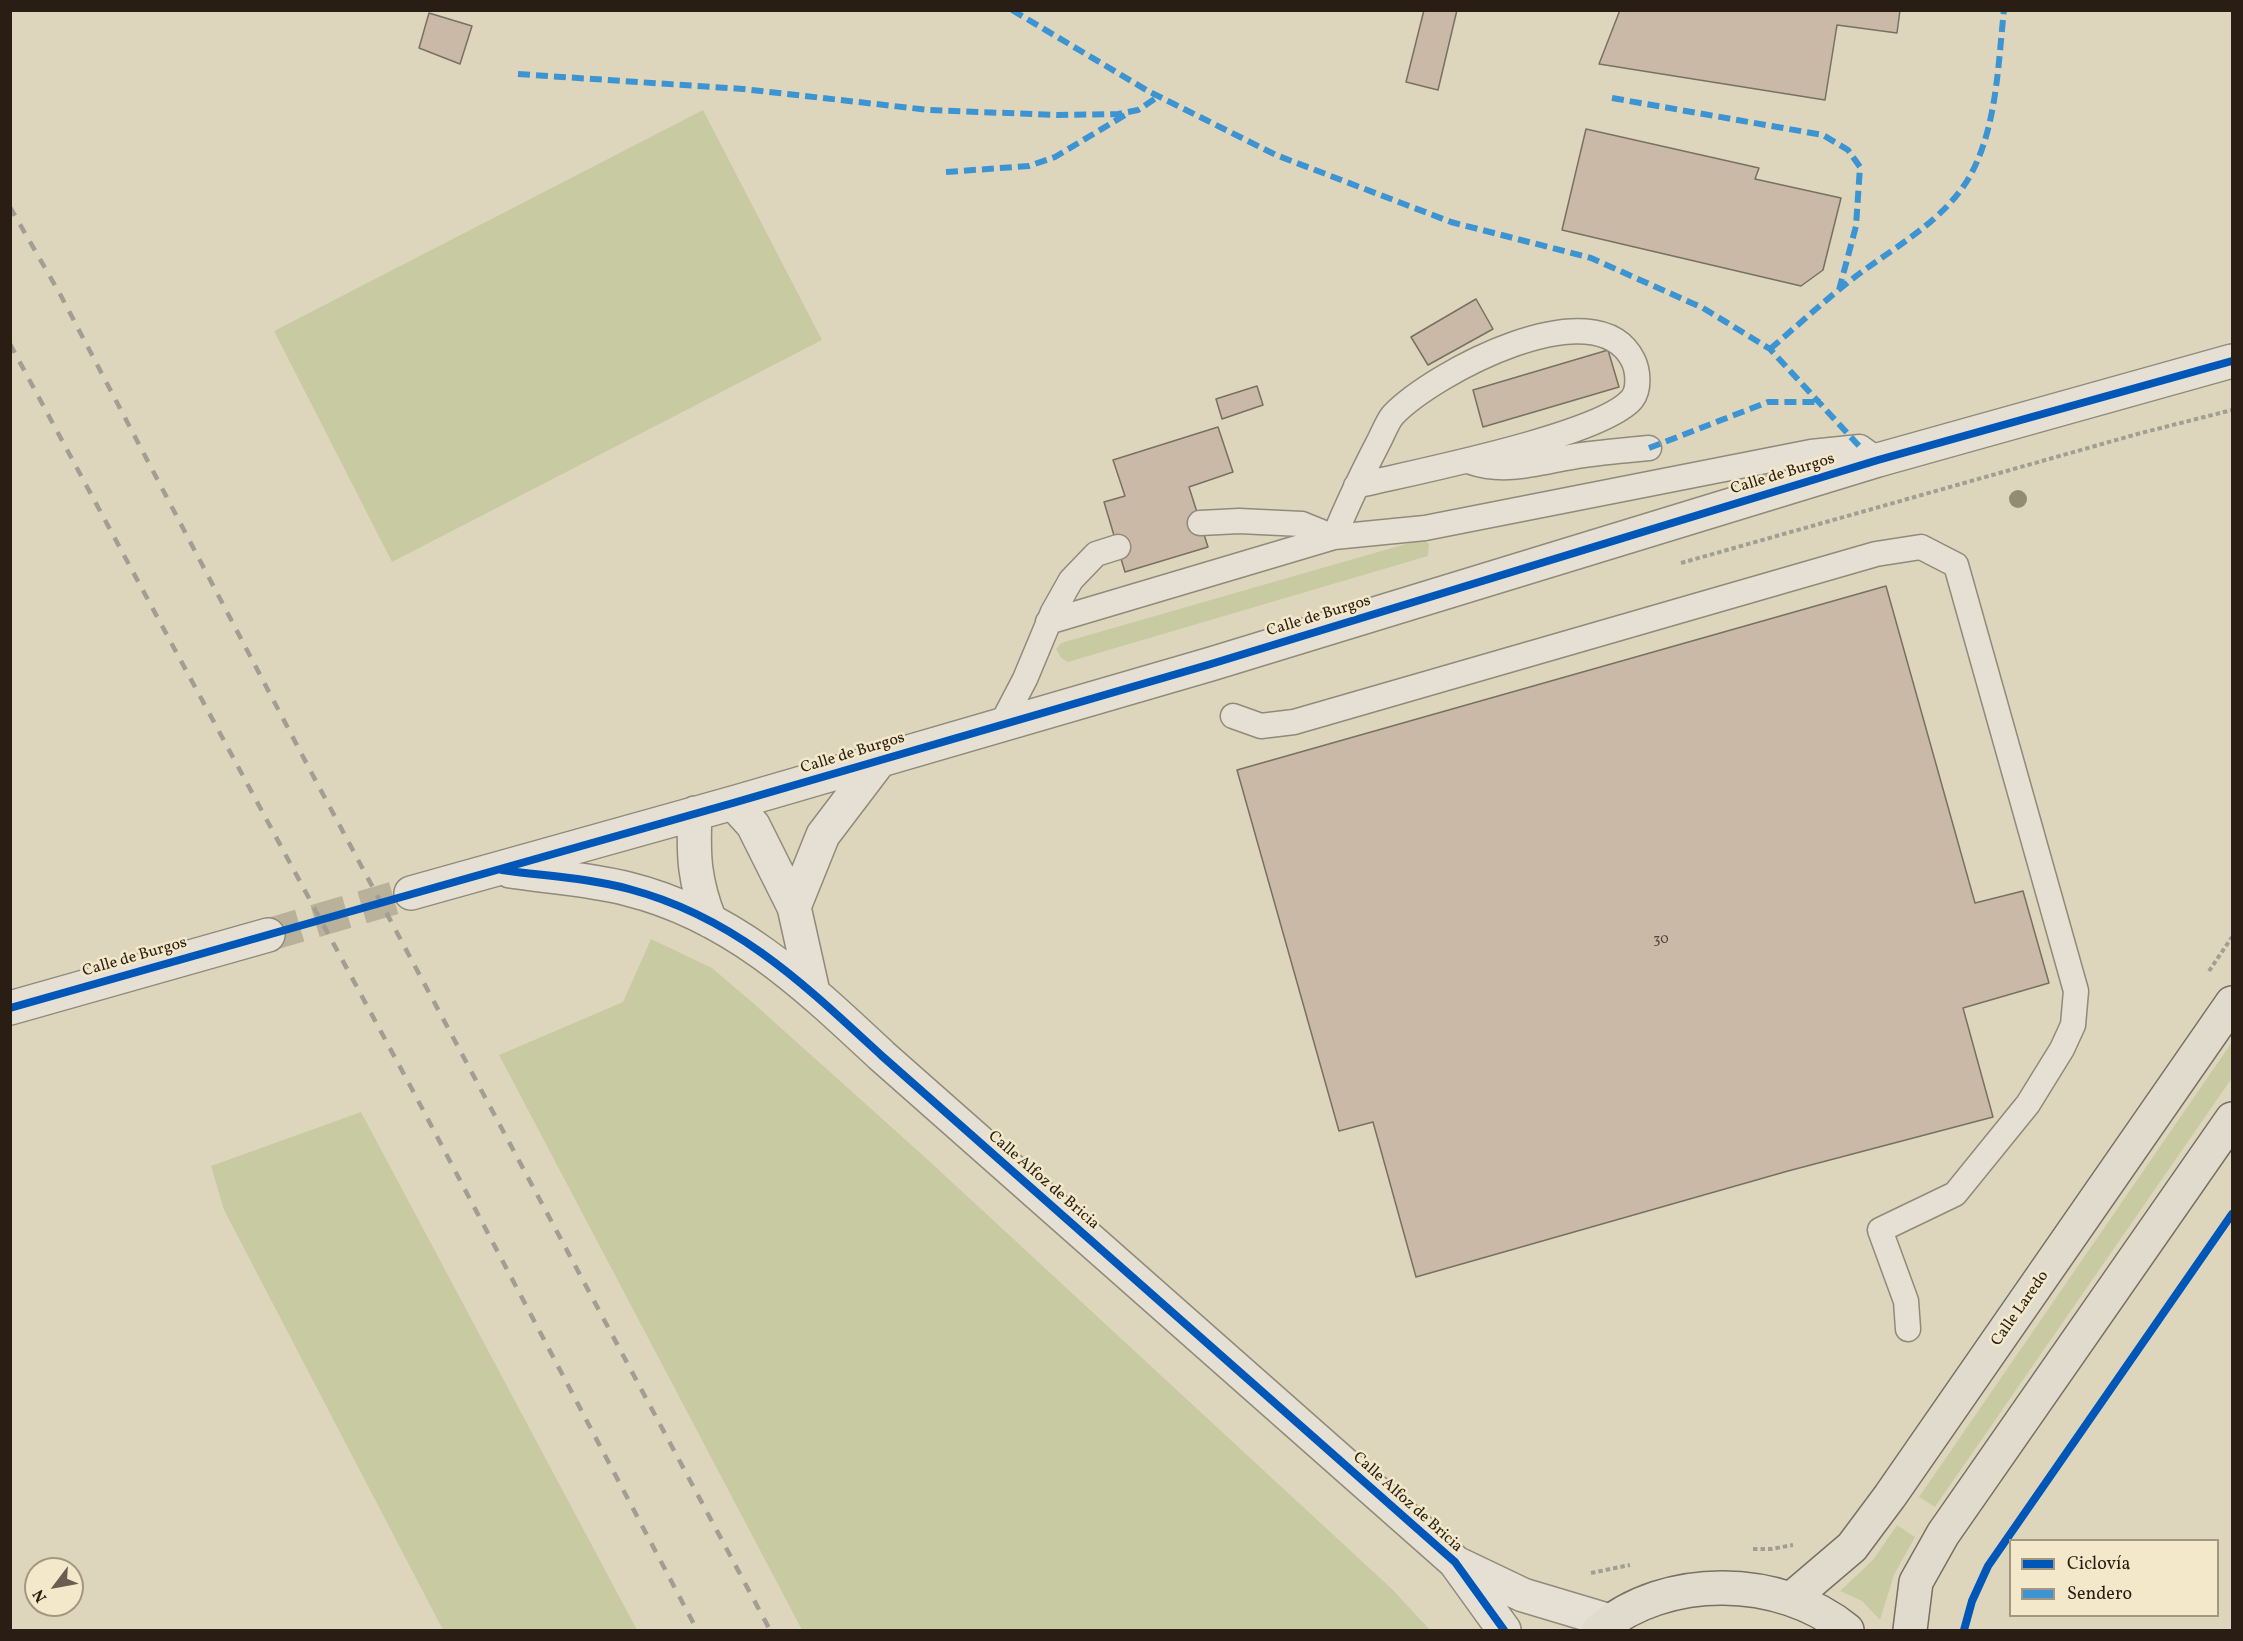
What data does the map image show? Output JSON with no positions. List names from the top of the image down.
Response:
{
  "streets": {
    "main road": ["Calle Laredo"],
    "street": ["Calle de Burgos", "Calle Alfoz de Bricia"]
  },
  "crossings": [
    ["Calle de Burgos", "Calle Alfoz de Bricia"]
  ],
  "house_numbers": ["30"],
  "legend": ["Ciclovía", "Sendero"],
  "north": "bottom left"
}
